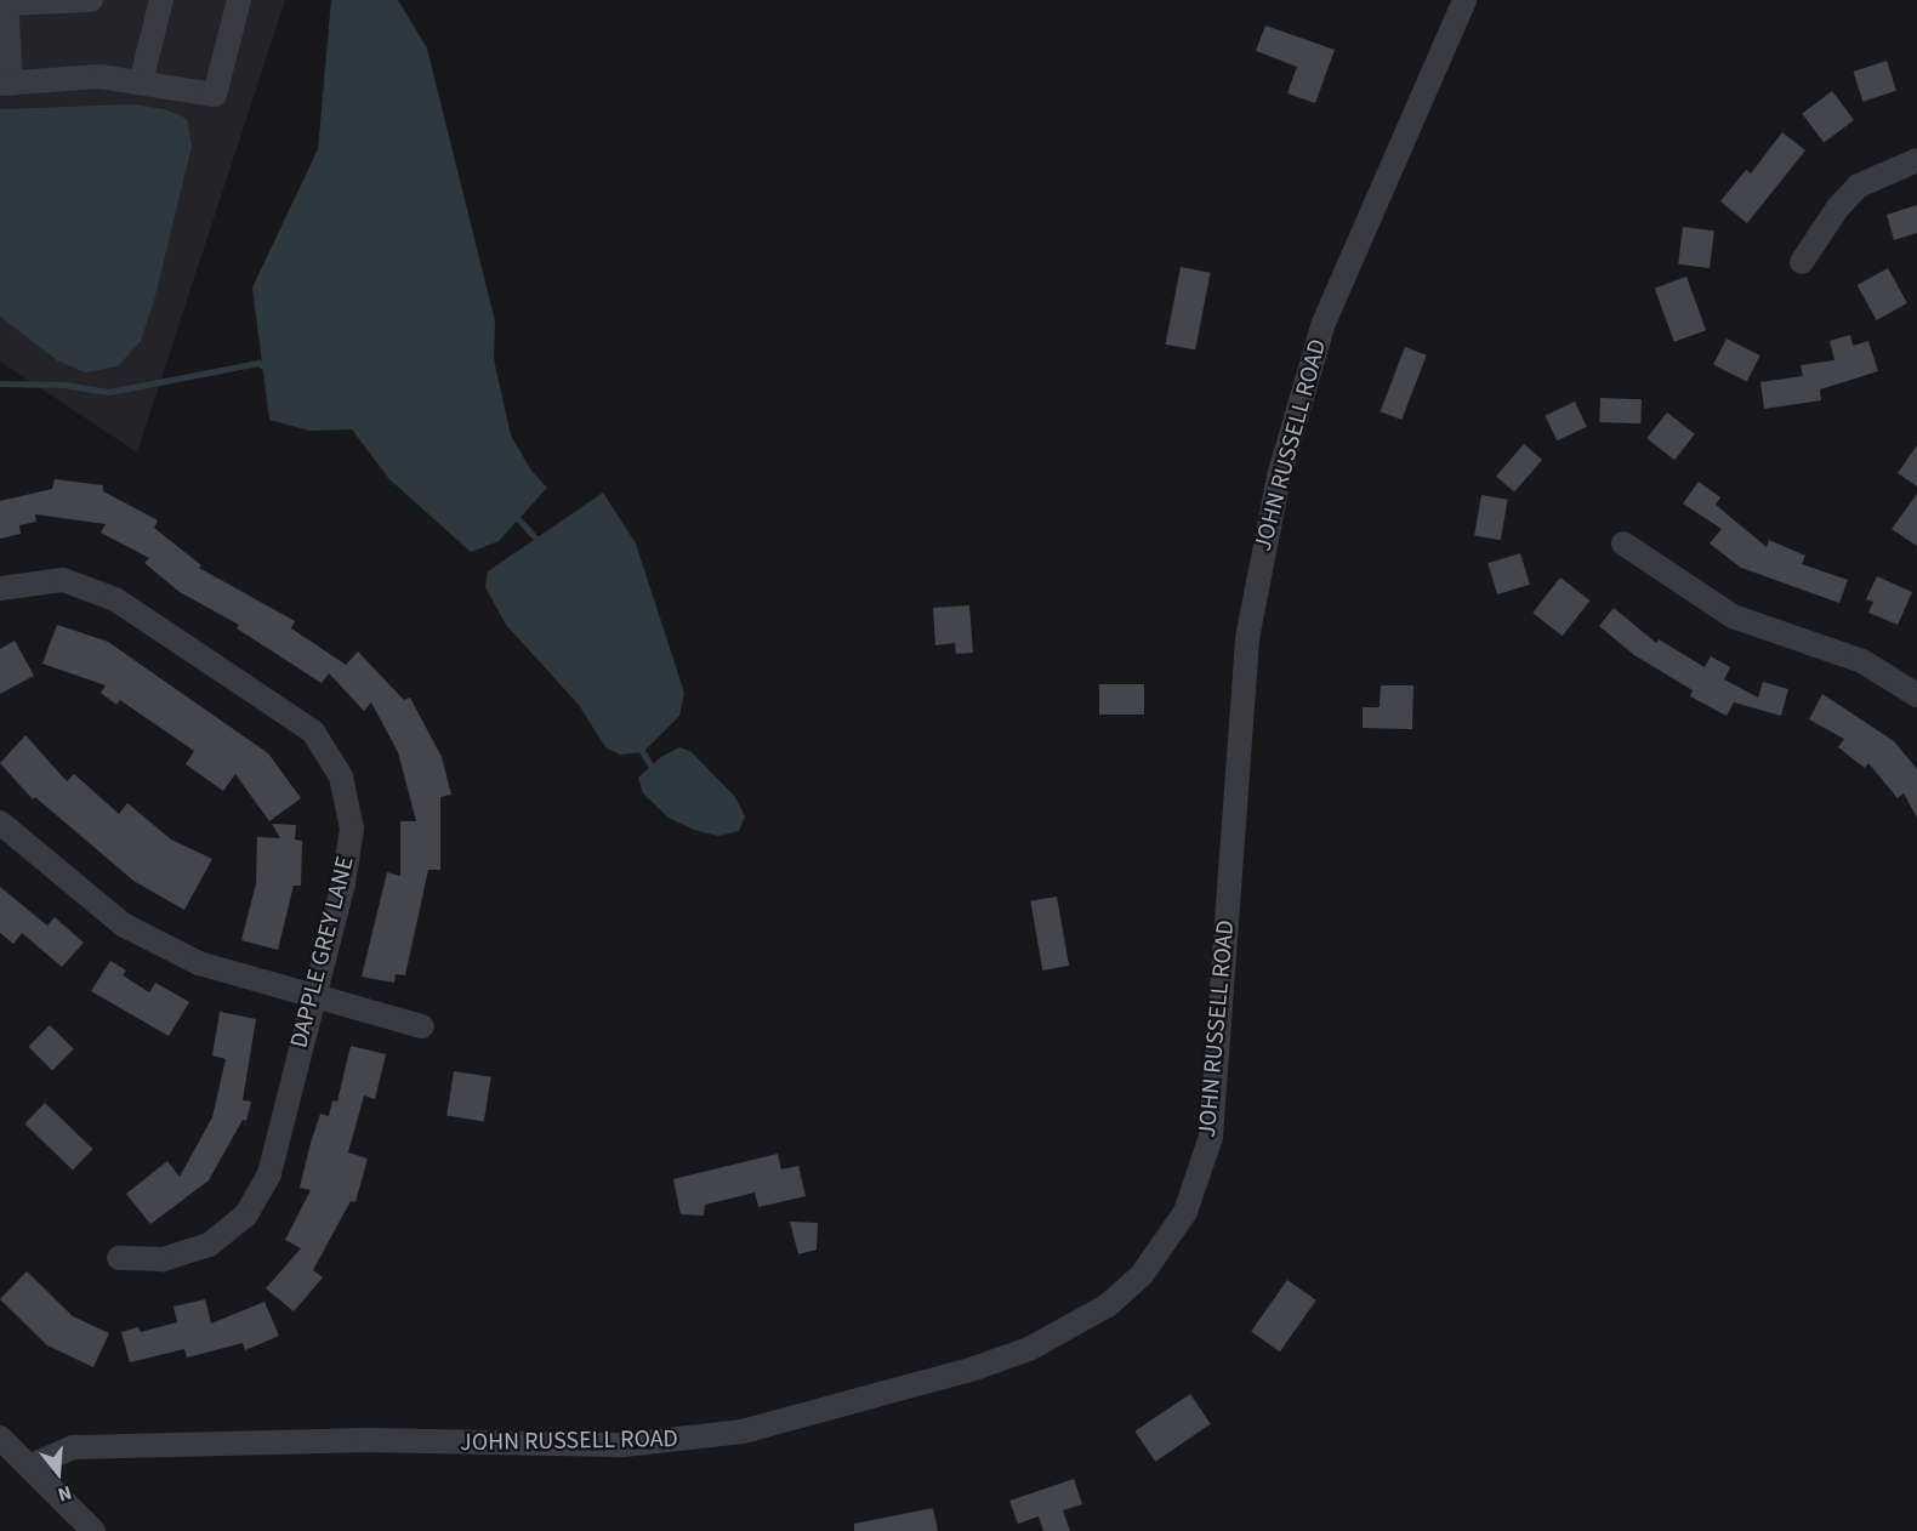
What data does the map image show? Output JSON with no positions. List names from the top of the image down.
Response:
{
  "streets": {
    "street": ["JOHN RUSSELL ROAD", "DAPPLE GREY LANE"]
  },
  "north": "bottom"
}
